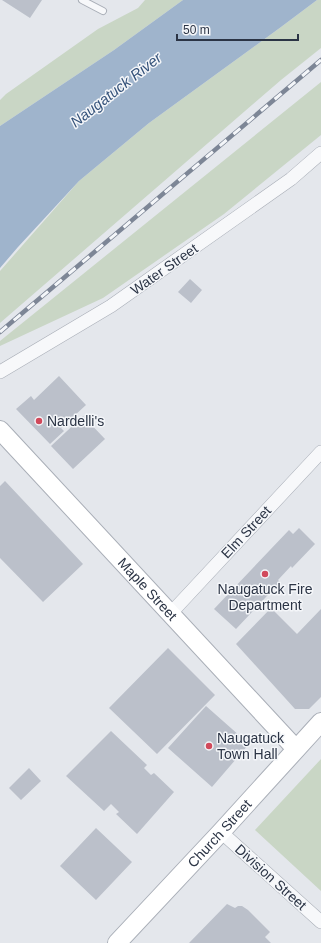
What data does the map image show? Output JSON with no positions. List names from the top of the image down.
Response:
{
  "streets": {
    "street": [
      "Water Street",
      "Elm Street",
      "Maple Street",
      "Church Street",
      "Division Street"
    ]
  },
  "crossings": [
    ["Elm Street", "Maple Street"],
    ["Maple Street", "Church Street"],
    ["Church Street", "Division Street"]
  ],
  "water": ["Naugatuck River"],
  "places": ["Nardelli's", "Naugatuck Fire Department", "Naugatuck Town Hall"],
  "scale_bar": "50 m"
}
